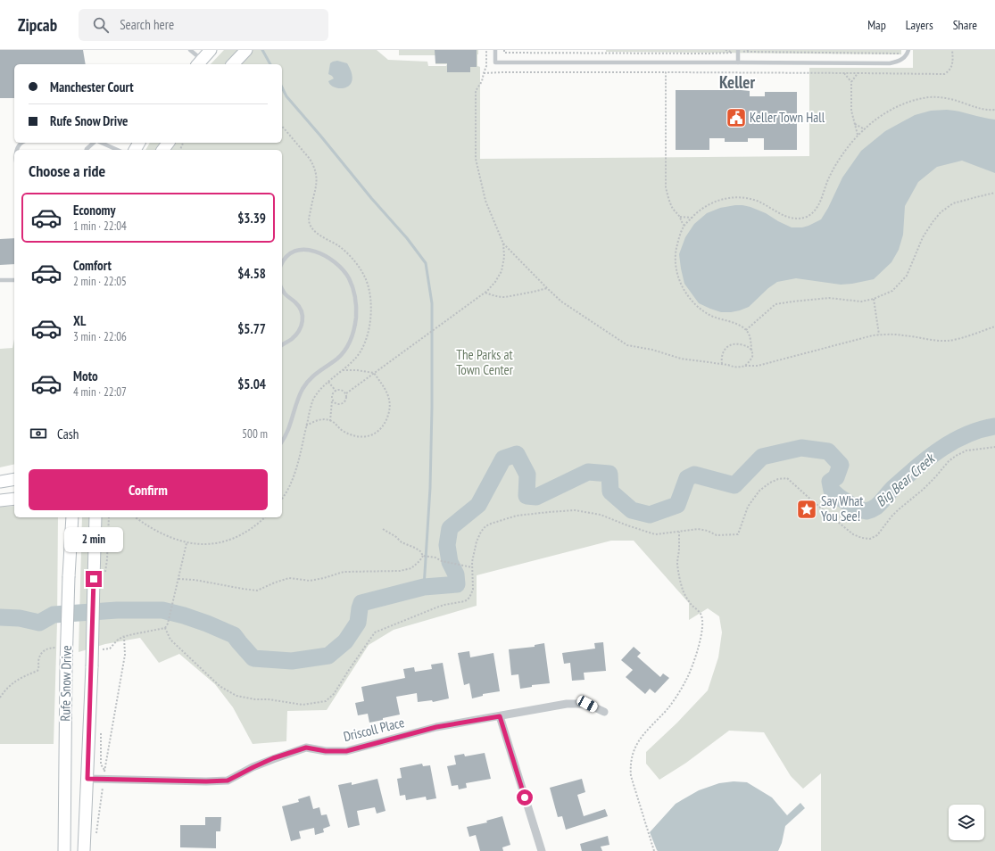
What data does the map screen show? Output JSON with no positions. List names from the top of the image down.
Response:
{
  "streets": {
    "main road": ["Rufe Snow Drive"],
    "street": ["Driscoll Place"]
  },
  "crossings": [
    ["Rufe Snow Drive", "Driscoll Place"]
  ],
  "districts": ["Keller"],
  "water": ["Big Bear Creek"],
  "parks": ["The Parks at Town Center"],
  "places": {
    "public building": ["Keller Town Hall"],
    "place": ["Say What You See!"]
  },
  "page": {
    "header": "Zipcab",
    "search": "Search here",
    "nav": ["Map", "Layers", "Share"],
    "banner": ["Manchester Court", "Rufe Snow Drive"],
    "heading": "Choose a ride",
    "list": [
      {
        "name": "Economy",
        "note": "1 min · 22:04",
        "value": "$3.39"
      },
      {
        "name": "Comfort",
        "note": "2 min · 22:05",
        "value": "$4.58"
      },
      {
        "name": "XL",
        "note": "3 min · 22:06",
        "value": "$5.77"
      },
      {
        "name": "Moto",
        "note": "4 min · 22:07",
        "value": "$5.04"
      }
    ],
    "pay": ["Cash", "500 m"],
    "buttons": "Confirm",
    "bubble": "2 min"
  }
}
